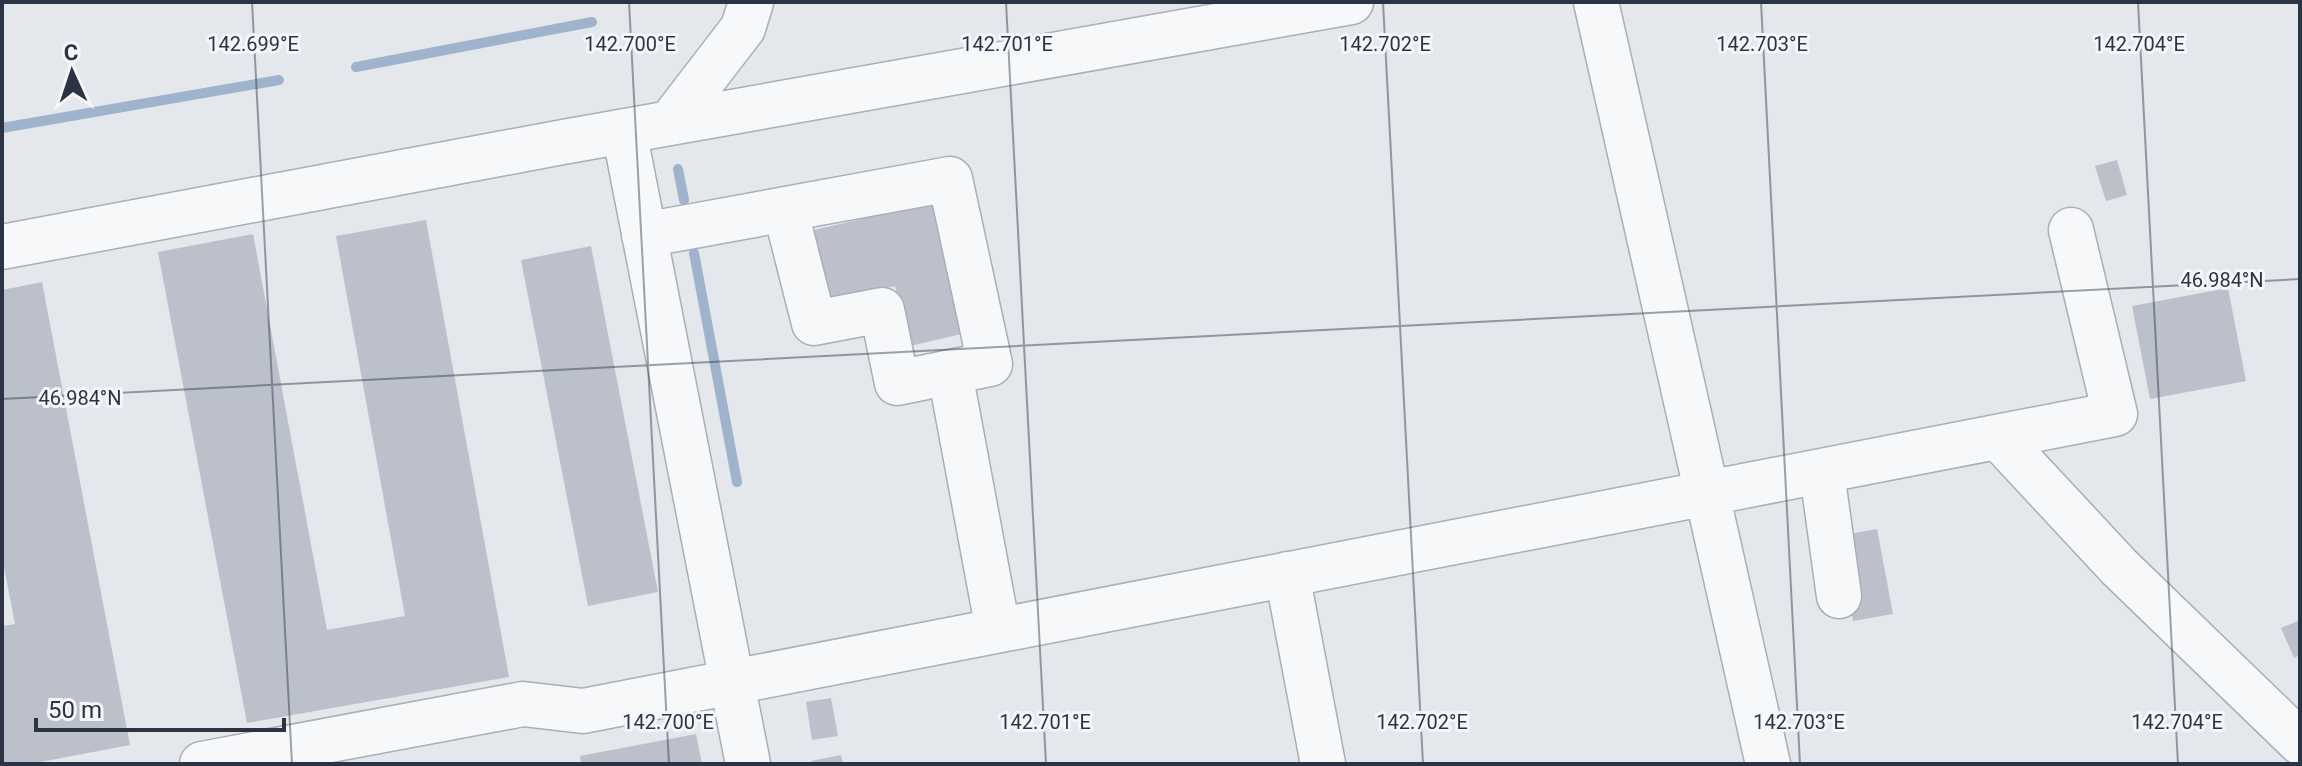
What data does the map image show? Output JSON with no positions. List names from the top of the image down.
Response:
{
  "scale_bar": "50 m",
  "north": "top",
  "coordinates": [
    "142.699°E",
    "142.700°E",
    "142.701°E",
    "142.702°E",
    "142.703°E",
    "142.704°E",
    "46.984°N"
  ]
}
